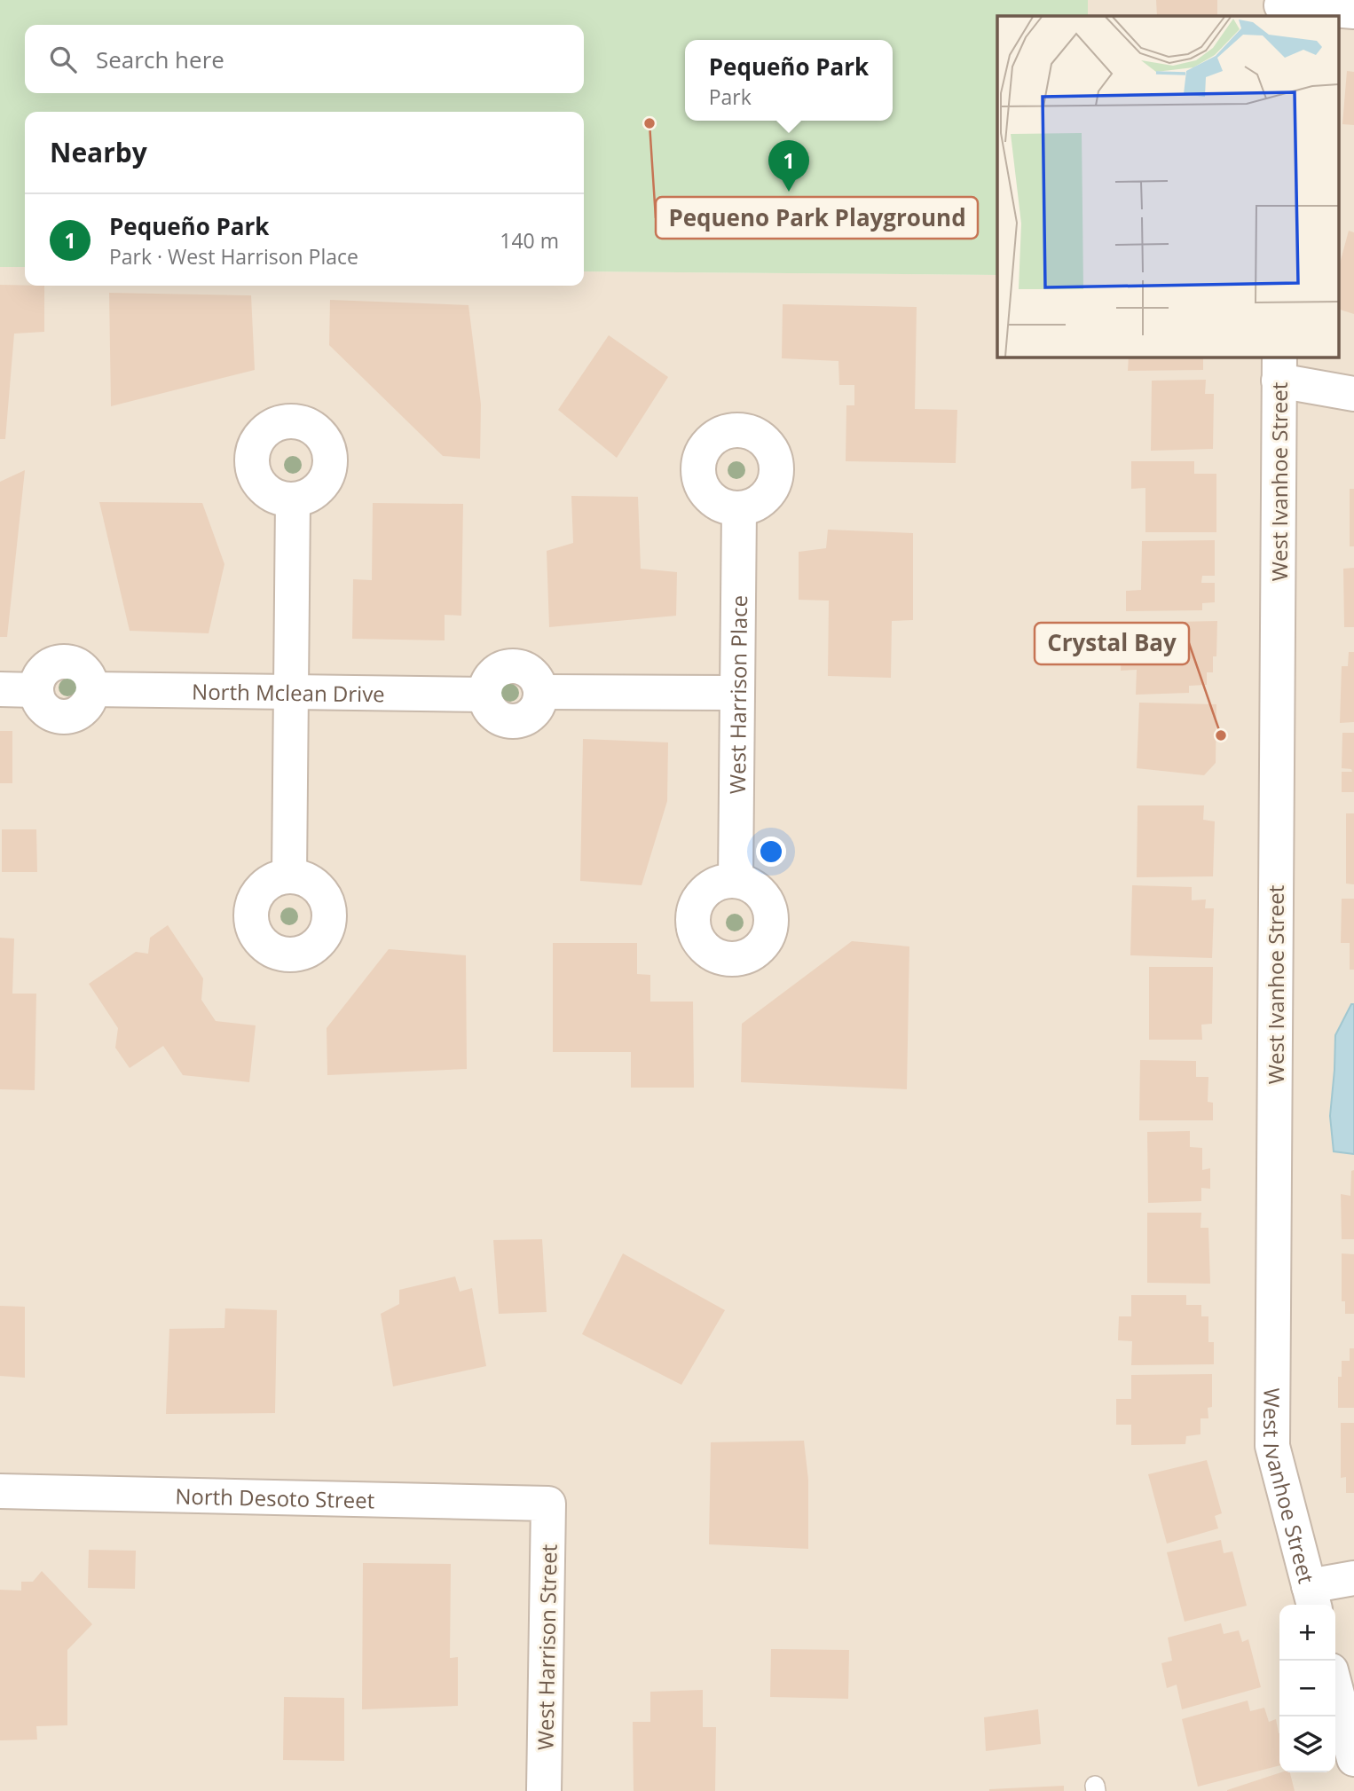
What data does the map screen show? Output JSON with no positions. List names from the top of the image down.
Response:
{
  "streets": {
    "street": [
      "West Ivanhoe Street",
      "North Mclean Drive",
      "West Harrison Place",
      "North Desoto Street",
      "West Harrison Street"
    ]
  },
  "crossings": [
    ["North Mclean Drive", "West Harrison Place"],
    ["North Desoto Street", "West Harrison Street"]
  ],
  "places": ["Pequeno Park Playground", "Crystal Bay"],
  "page": {
    "search": "Search here",
    "popup": ["Pequeño Park", "Park"],
    "heading": "Nearby",
    "pins": "1",
    "list": [
      {
        "mark": "1",
        "name": "Pequeño Park",
        "note": "Park · West Harrison Place",
        "value": "140 m"
      }
    ],
    "map_buttons": ["+", "−"]
  }
}
